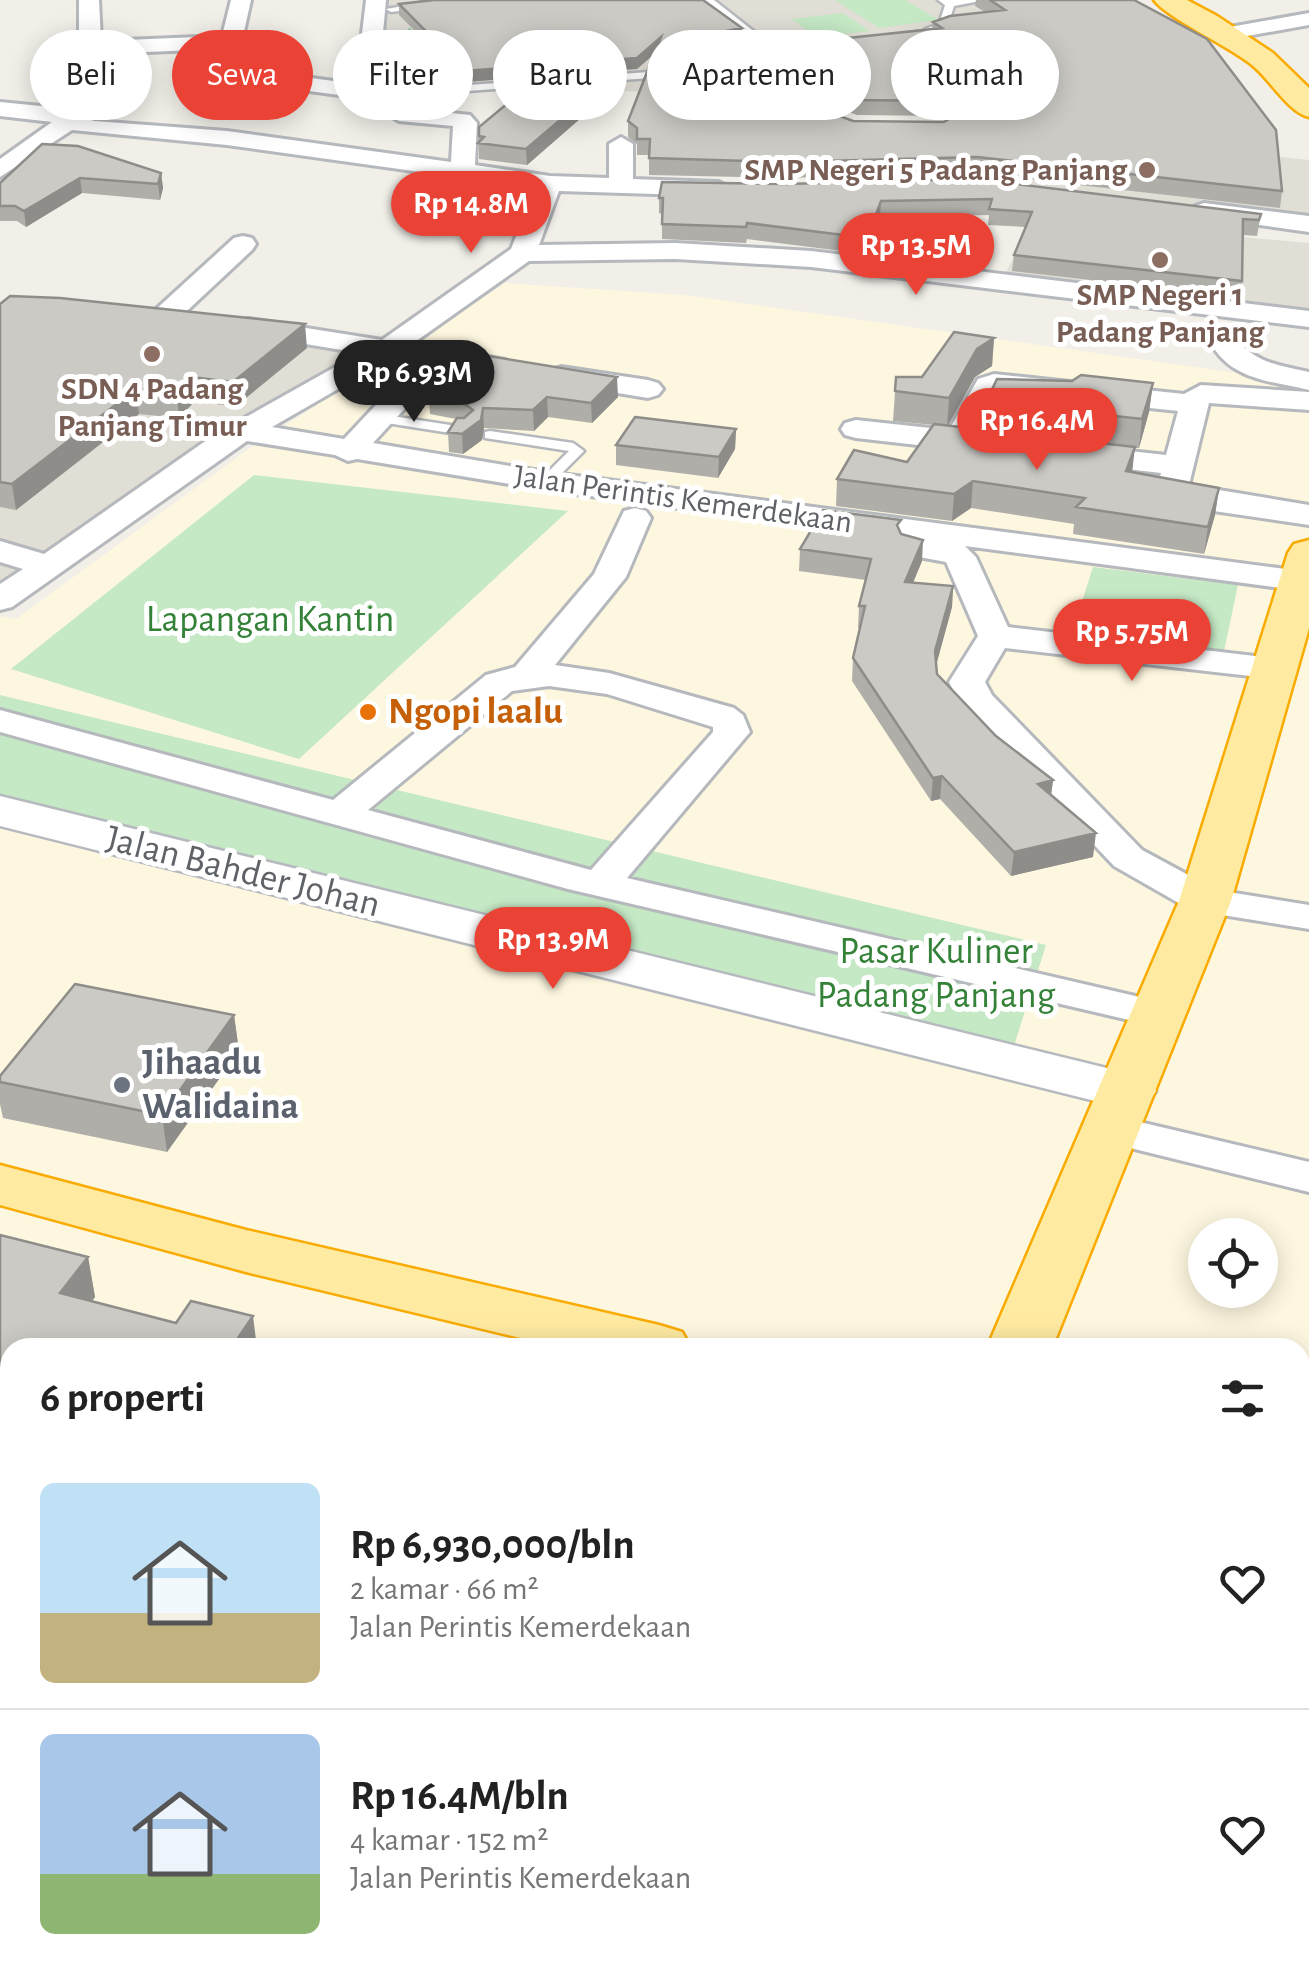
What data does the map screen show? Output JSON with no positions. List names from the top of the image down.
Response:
{
  "streets": {
    "main road": ["Jalan Bahder Johan"],
    "street": ["Jalan Perintis Kemerdekaan"]
  },
  "parks": ["Lapangan Kantin", "Pasar Kuliner Padang Panjang"],
  "places": [
    "SMP Negeri 5 Padang Panjang",
    "SMP Negeri 1 Padang Panjang",
    "SDN 4 Padang Panjang Timur",
    "Ngopi laalu",
    "Jihaadu Walidaina"
  ],
  "page": {
    "chip": [
      "Beli",
      "Sewa",
      "Filter",
      "Baru",
      "Apartemen",
      "Rumah"
    ],
    "price": [
      "Rp 14.8M",
      "Rp 13.5M",
      "Rp 6.93M",
      "Rp 16.4M",
      "Rp 5.75M",
      "Rp 13.9M"
    ],
    "heading": "6 properti",
    "list": [
      {
        "name": "Rp 6,930,000/bln",
        "note": "2 kamar · 66 m² · Jalan Perintis Kemerdekaan"
      },
      {
        "name": "Rp 16.4M/bln",
        "note": "4 kamar · 152 m² · Jalan Perintis Kemerdekaan"
      }
    ]
  }
}
